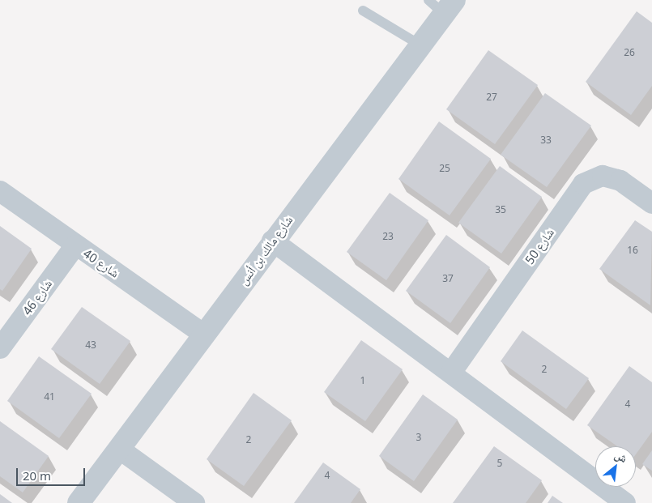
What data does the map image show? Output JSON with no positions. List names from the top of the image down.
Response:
{
  "streets": {
    "street": [
      "شارع 50",
      "شارع مالك بن أنس",
      "شارع 40",
      "شارع 46"
    ]
  },
  "crossings": [
    ["شارع مالك بن أنس", "شارع 40"],
    ["شارع 40", "شارع 46"]
  ],
  "house_numbers": [
    "26",
    "27",
    "33",
    "25",
    "35",
    "23",
    "16",
    "37",
    "43",
    "2",
    "1",
    "41",
    "4",
    "3",
    "2",
    "5",
    "4"
  ],
  "scale_bar": "20 m",
  "north": "top right"
}
